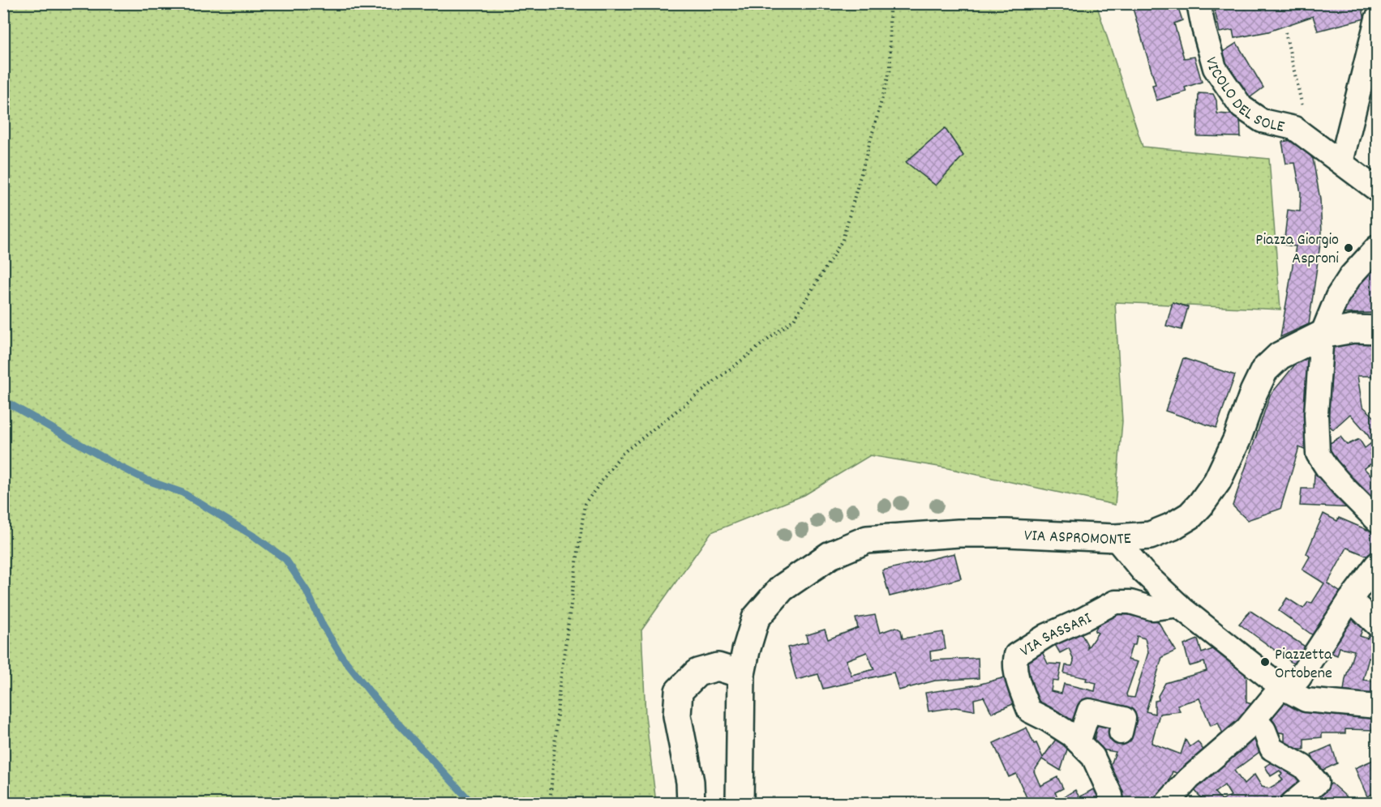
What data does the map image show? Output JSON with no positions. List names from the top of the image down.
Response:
{
  "streets": {
    "street": ["VICOLO DEL SOLE", "VIA ASPROMONTE", "VIA SASSARI"]
  },
  "places": ["Piazza Giorgio Asproni", "Piazzetta Ortobene"]
}
